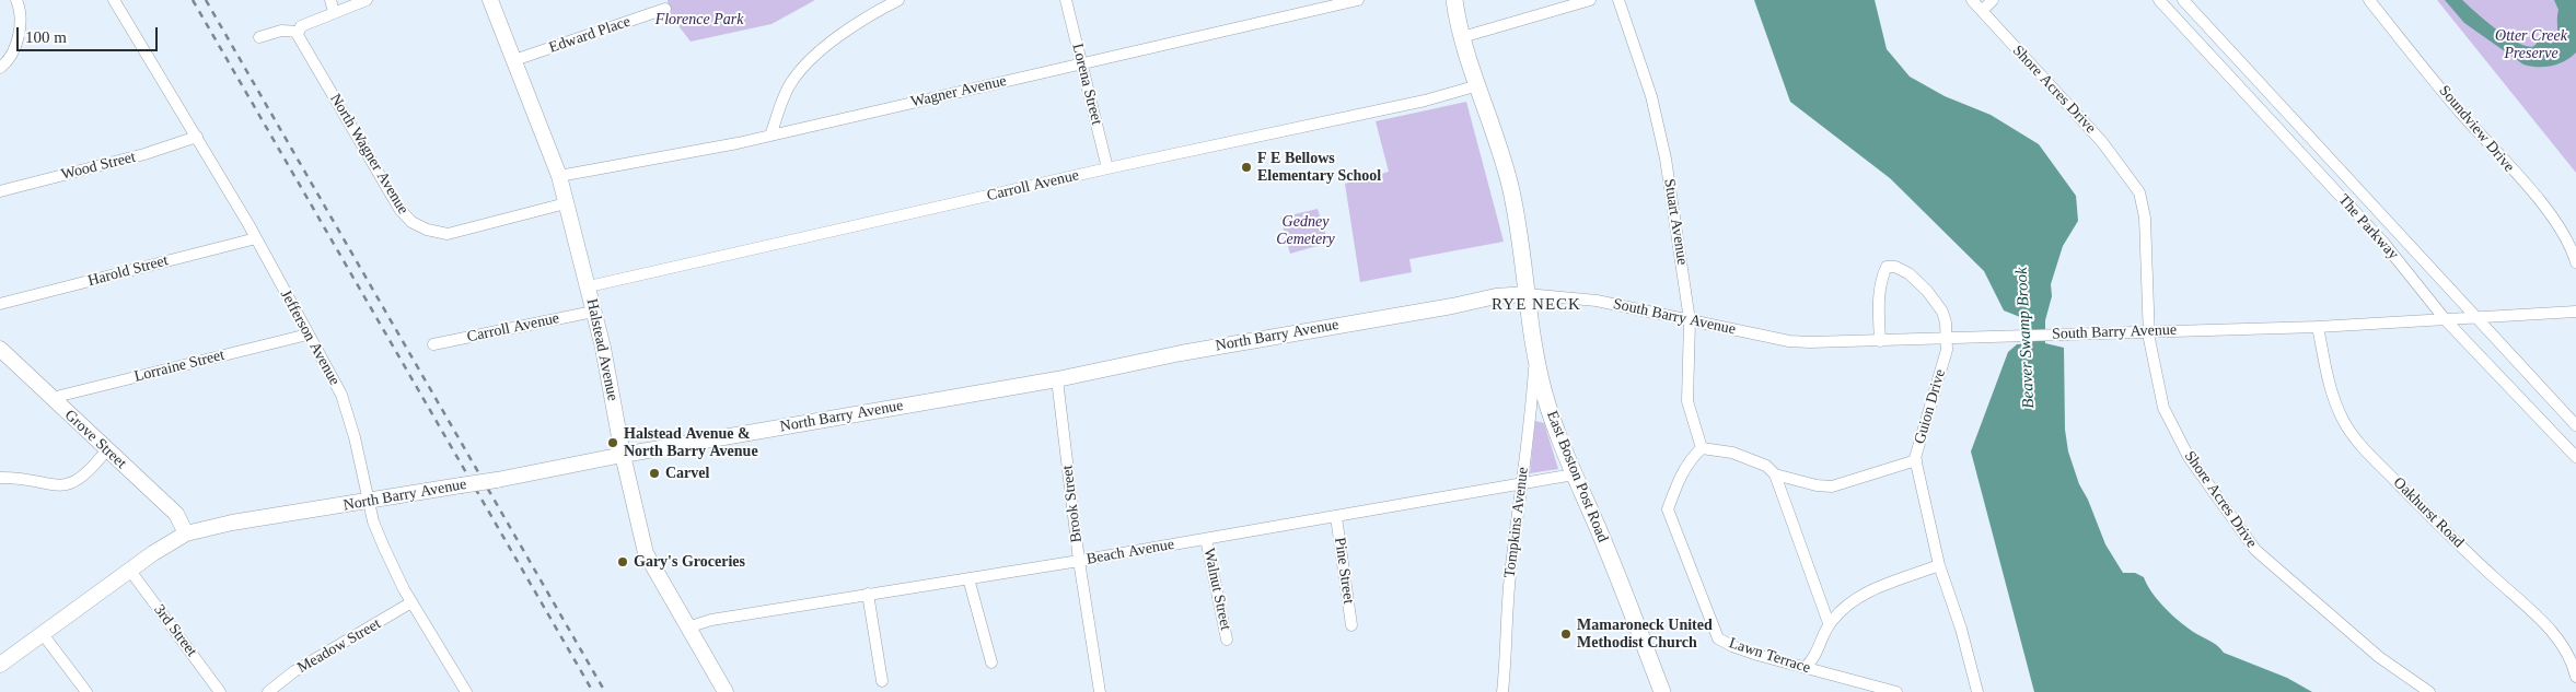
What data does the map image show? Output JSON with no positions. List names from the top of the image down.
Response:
{
  "streets": {
    "main road": ["East Boston Post Road"],
    "street": [
      "Edward Place",
      "Lorena Street",
      "Shore Acres Drive",
      "Wagner Avenue",
      "Soundview Drive",
      "North Wagner Avenue",
      "Wood Street",
      "Carroll Avenue",
      "Stuart Avenue",
      "The Parkway",
      "Harold Street",
      "South Barry Avenue",
      "North Barry Avenue",
      "Jefferson Avenue",
      "Halstead Avenue",
      "Lorraine Street",
      "Guion Drive",
      "Grove Street",
      "Brook Street",
      "Oakhurst Road",
      "Tompkins Avenue",
      "Beach Avenue",
      "Pine Street",
      "Walnut Street",
      "3rd Street",
      "Meadow Street",
      "Lawn Terrace"
    ]
  },
  "crossings": [
    ["Edward Place", "Halstead Avenue"],
    ["Lorena Street", "Wagner Avenue"],
    ["Lorena Street", "Carroll Avenue"],
    ["Shore Acres Drive", "South Barry Avenue"],
    ["Wagner Avenue", "Halstead Avenue"],
    ["North Wagner Avenue", "Halstead Avenue"],
    ["Wood Street", "Jefferson Avenue"],
    ["Carroll Avenue", "Halstead Avenue"],
    ["Carroll Avenue", "East Boston Post Road"],
    ["Stuart Avenue", "South Barry Avenue"],
    ["Stuart Avenue", "Guion Drive"],
    ["Stuart Avenue", "Lawn Terrace"],
    ["The Parkway", "South Barry Avenue"],
    ["Harold Street", "Jefferson Avenue"],
    ["South Barry Avenue", "North Barry Avenue"],
    ["South Barry Avenue", "Guion Drive"],
    ["South Barry Avenue", "East Boston Post Road"],
    ["South Barry Avenue", "Oakhurst Road"],
    ["North Barry Avenue", "Jefferson Avenue"],
    ["North Barry Avenue", "Halstead Avenue"],
    ["North Barry Avenue", "Grove Street"],
    ["North Barry Avenue", "East Boston Post Road"],
    ["North Barry Avenue", "Brook Street"],
    ["North Barry Avenue", "3rd Street"],
    ["Jefferson Avenue", "Lorraine Street"],
    ["Jefferson Avenue", "Meadow Street"],
    ["Halstead Avenue", "Beach Avenue"],
    ["Lorraine Street", "Grove Street"],
    ["Guion Drive", "Lawn Terrace"],
    ["East Boston Post Road", "Tompkins Avenue"],
    ["East Boston Post Road", "Beach Avenue"],
    ["Brook Street", "Beach Avenue"],
    ["Tompkins Avenue", "Beach Avenue"],
    ["Beach Avenue", "Pine Street"],
    ["Beach Avenue", "Walnut Street"]
  ],
  "districts": ["RYE NECK"],
  "water": ["Beaver Swamp Brook"],
  "parks": ["Florence Park", "Otter Creek Preserve", "Gedney Cemetery"],
  "places": [
    "F E Bellows Elementary School",
    "Halstead Avenue & North Barry Avenue",
    "Carvel",
    "Gary's Groceries",
    "Mamaroneck United Methodist Church"
  ],
  "scale_bar": "100 m"
}
